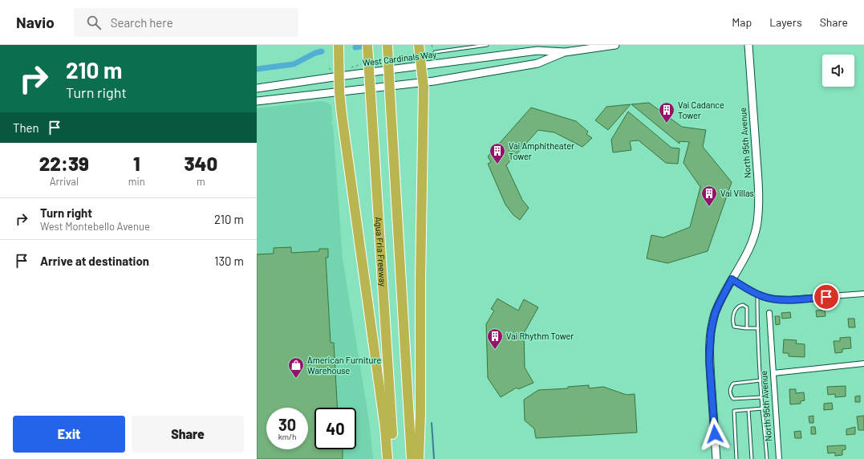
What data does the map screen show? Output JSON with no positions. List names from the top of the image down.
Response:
{
  "streets": {
    "highway": ["Agua Fria Freeway"],
    "main road": ["West Cardinals Way", "North 95th Avenue"]
  },
  "places": {
    "building": [
      "Vai Cadance Tower",
      "Vai Amphitheater Tower",
      "Vai Villas",
      "Vai Rhythm Tower"
    ],
    "shop": ["American Furniture Warehouse"]
  },
  "page": {
    "header": "Navio",
    "search": "Search here",
    "nav": ["Map", "Layers", "Share"],
    "turn": ["210 m", "Turn right"],
    "then": "Then",
    "eta": [
      "22:39",
      "Arrival",
      "1",
      "min",
      "340",
      "m"
    ],
    "list": [
      {
        "name": "Turn right",
        "note": "West Montebello Avenue",
        "value": "210 m"
      },
      {
        "name": "Arrive at destination",
        "value": "130 m"
      }
    ],
    "speed": "30 km/h",
    "limit": "40",
    "buttons": ["Exit", "Share"]
  }
}
